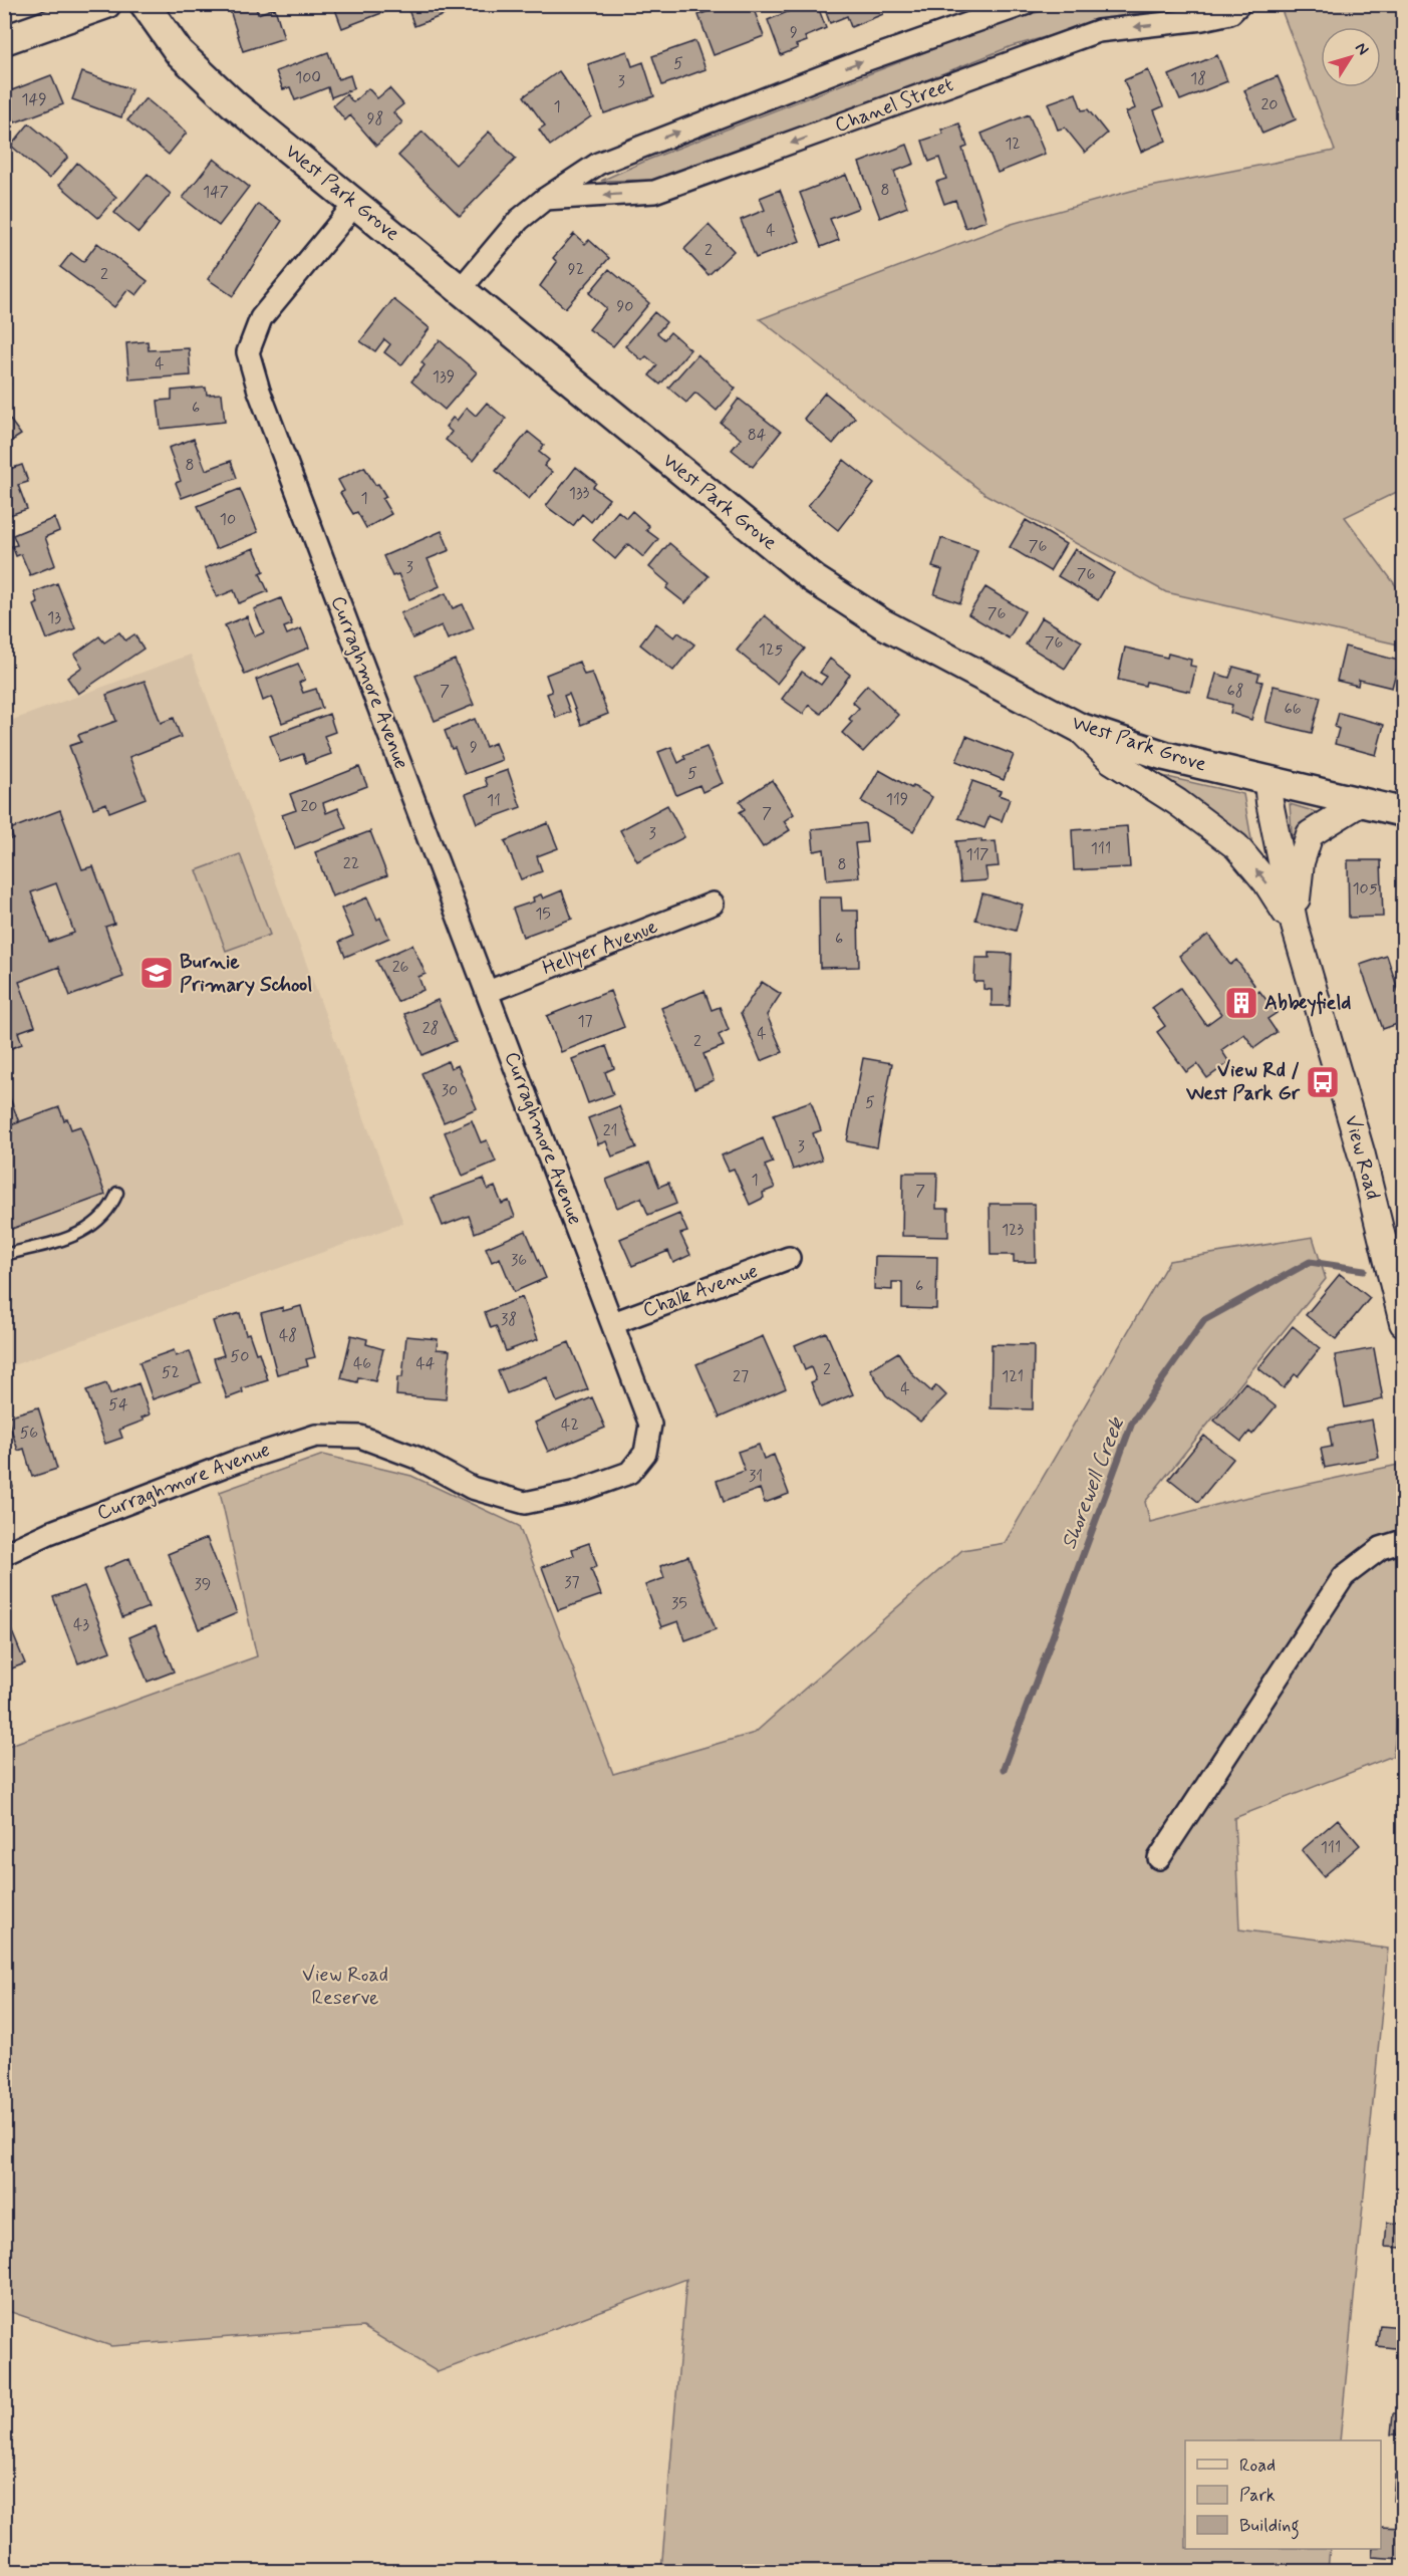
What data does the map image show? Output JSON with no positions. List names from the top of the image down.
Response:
{
  "streets": {
    "main road": ["West Park Grove"],
    "street": [
      "Chanel Street",
      "Curraghmore Avenue",
      "Hellyer Avenue",
      "View Road",
      "Chalk Avenue"
    ]
  },
  "crossings": [
    ["West Park Grove", "Curraghmore Avenue"],
    ["West Park Grove", "View Road"],
    ["Curraghmore Avenue", "Hellyer Avenue"],
    ["Curraghmore Avenue", "Chalk Avenue"]
  ],
  "water": ["Shorewell Creek"],
  "parks": ["View Road Reserve"],
  "places": {
    "school or university": ["Burnie Primary School"],
    "building": ["Abbeyfield"],
    "bus stop": ["View Rd / West Park Gr"]
  },
  "house_numbers": [
    "9",
    "5",
    "100",
    "18",
    "3",
    "149",
    "20",
    "1",
    "98",
    "12",
    "8",
    "147",
    "4",
    "2",
    "92",
    "2",
    "90",
    "4",
    "139",
    "6",
    "84",
    "8",
    "133",
    "1",
    "10",
    "76",
    "3",
    "76",
    "76",
    "13",
    "76",
    "125",
    "7",
    "68",
    "66",
    "9",
    "5",
    "119",
    "11",
    "20",
    "7",
    "3",
    "111",
    "117",
    "22",
    "8",
    "105",
    "15",
    "6",
    "26",
    "17",
    "28",
    "4",
    "2",
    "30",
    "5",
    "21",
    "3",
    "1",
    "7",
    "123",
    "36",
    "6",
    "38",
    "48",
    "50",
    "46",
    "44",
    "2",
    "52",
    "27",
    "121",
    "4",
    "54",
    "42",
    "56",
    "31",
    "37",
    "39",
    "35",
    "43",
    "111"
  ],
  "legend": ["Road", "Park", "Building"],
  "north": "top right"
}
